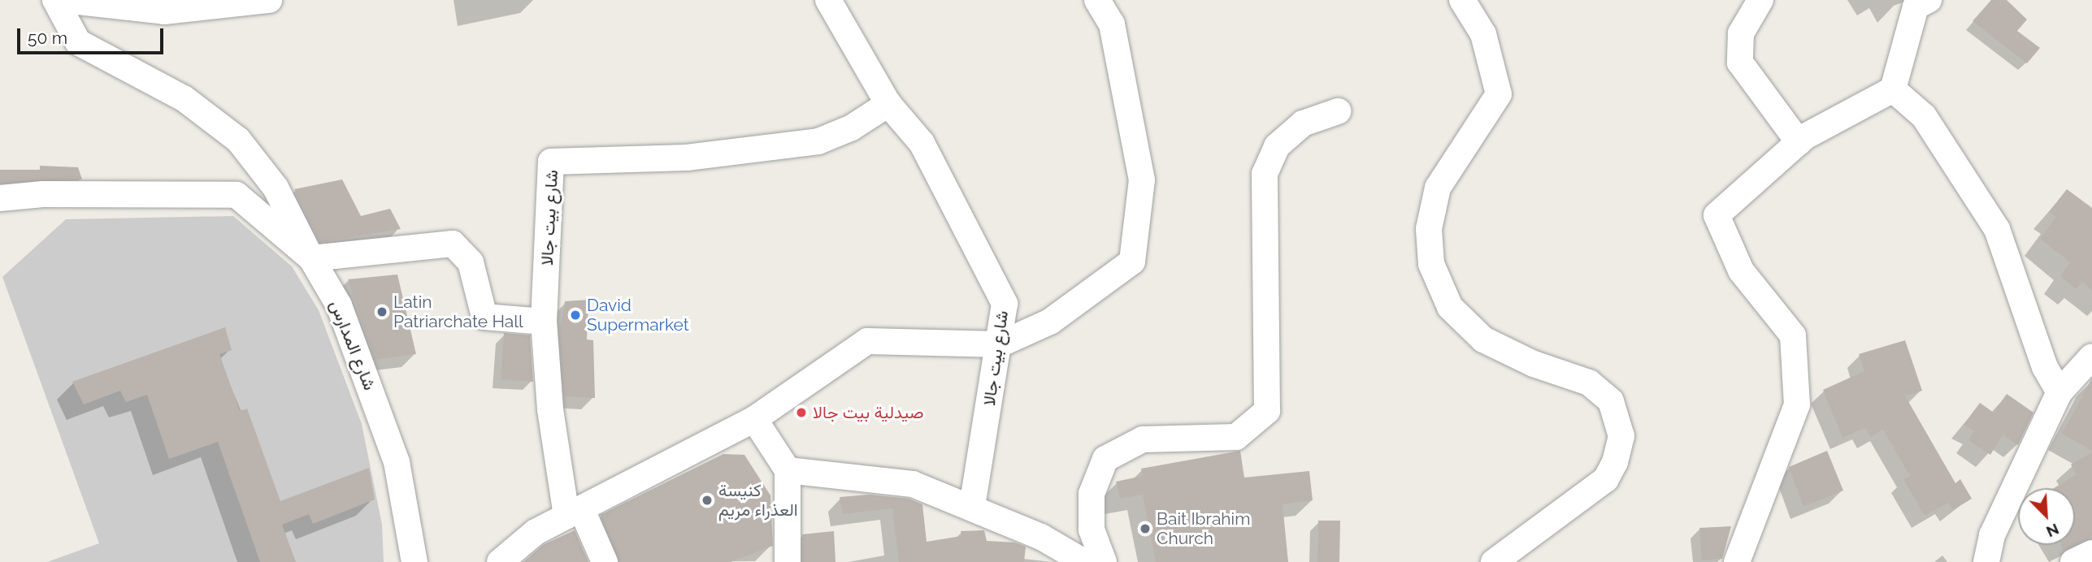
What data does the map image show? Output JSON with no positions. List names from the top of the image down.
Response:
{
  "streets": {
    "street": ["شارع بيت جالا", "شارع المدارس"]
  },
  "places": [
    "Latin Patriarchate Hall",
    "David Supermarket",
    "صيدلية بيت جالا",
    "كنيسة العذراء مريم",
    "Bait Ibrahim Church"
  ],
  "scale_bar": "50 m",
  "north": "bottom right"
}
